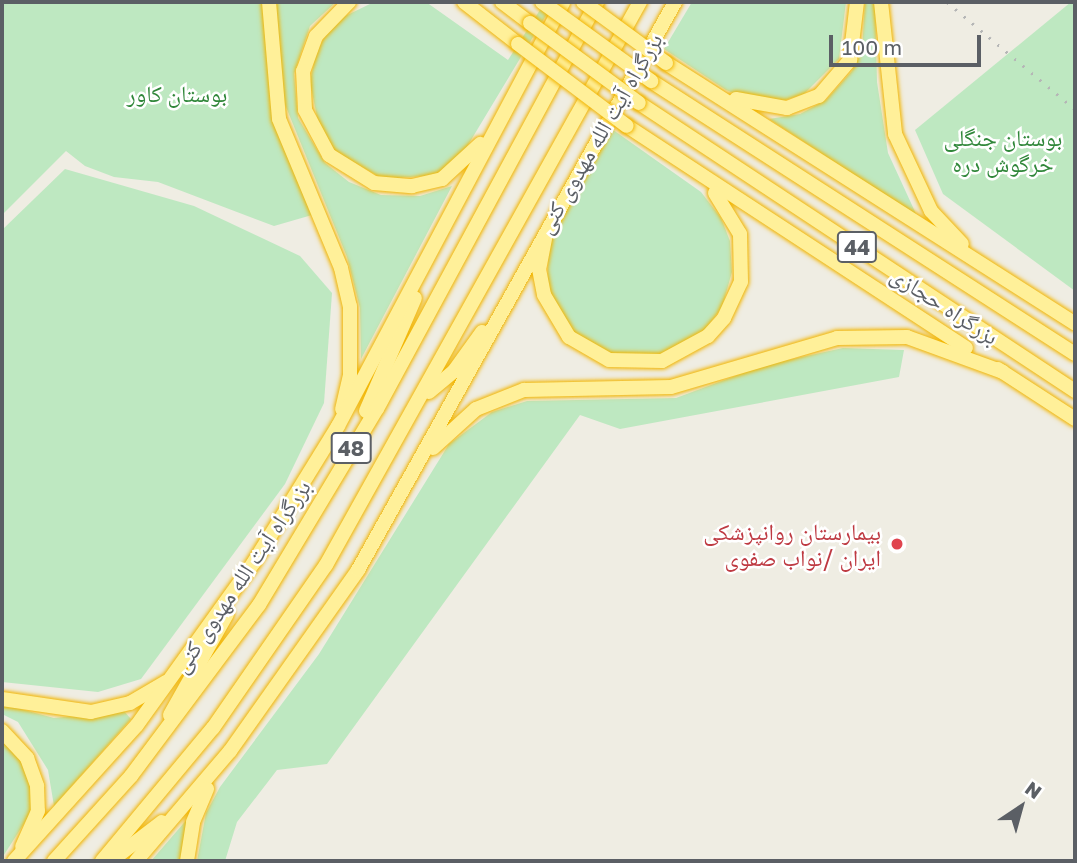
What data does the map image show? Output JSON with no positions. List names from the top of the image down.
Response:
{
  "streets": {
    "highway": [
      "بزرگراه آیت الله مهدوی کنی",
      "44",
      "بزرگراه حجازی",
      "48"
    ]
  },
  "parks": ["بوستان کاور", "بوستان جنگلی خرگوش دره"],
  "places": ["بیمارستان روانپزشکی ایران /نواب صفوی"],
  "scale_bar": "100 m",
  "north": "top right"
}
